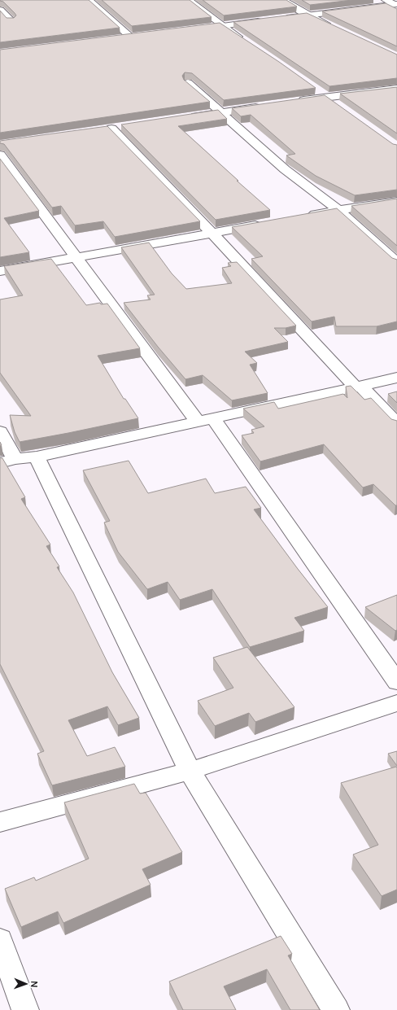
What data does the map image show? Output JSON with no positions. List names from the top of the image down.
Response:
{
  "north": "right"
}
